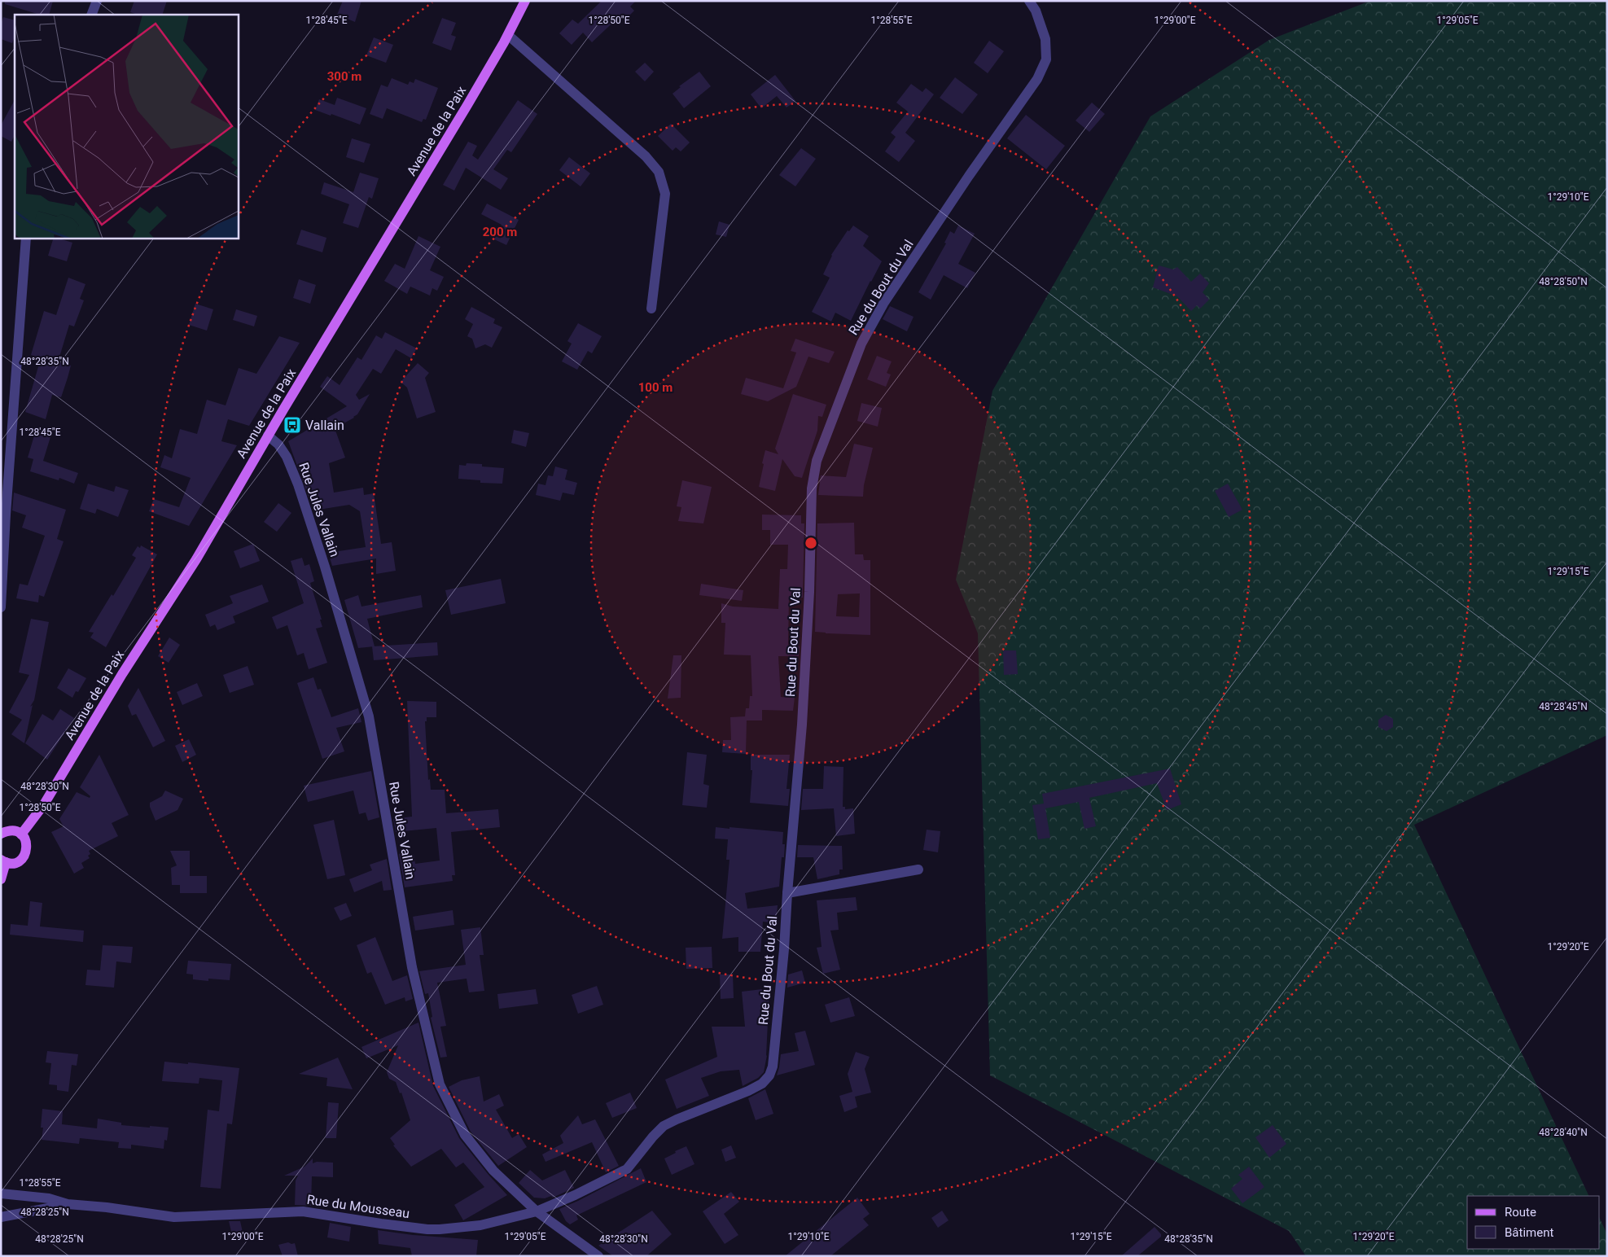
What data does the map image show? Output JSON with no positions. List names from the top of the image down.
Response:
{
  "streets": {
    "main road": ["Avenue de la Paix"],
    "street": ["Rue du Bout du Val", "Rue Jules Vallain", "Rue du Mousseau"]
  },
  "crossings": [
    ["Avenue de la Paix", "Rue Jules Vallain"],
    ["Rue du Bout du Val", "Rue Jules Vallain"],
    ["Rue du Bout du Val", "Rue du Mousseau"],
    ["Rue Jules Vallain", "Rue du Mousseau"]
  ],
  "places": {
    "bus stop": ["Vallain"]
  },
  "legend": ["Route", "Bâtiment"],
  "coordinates": [
    "1°28'45\"E",
    "1°28'50\"E",
    "1°28'55\"E",
    "1°29'00\"E",
    "1°29'05\"E",
    "1°29'10\"E",
    "48°28'50\"N",
    "48°28'35\"N",
    "1°29'15\"E",
    "48°28'45\"N",
    "48°28'30\"N",
    "1°29'20\"E",
    "48°28'40\"N",
    "48°28'25\"N"
  ],
  "rings": ["300 m", "200 m", "100 m"]
}
